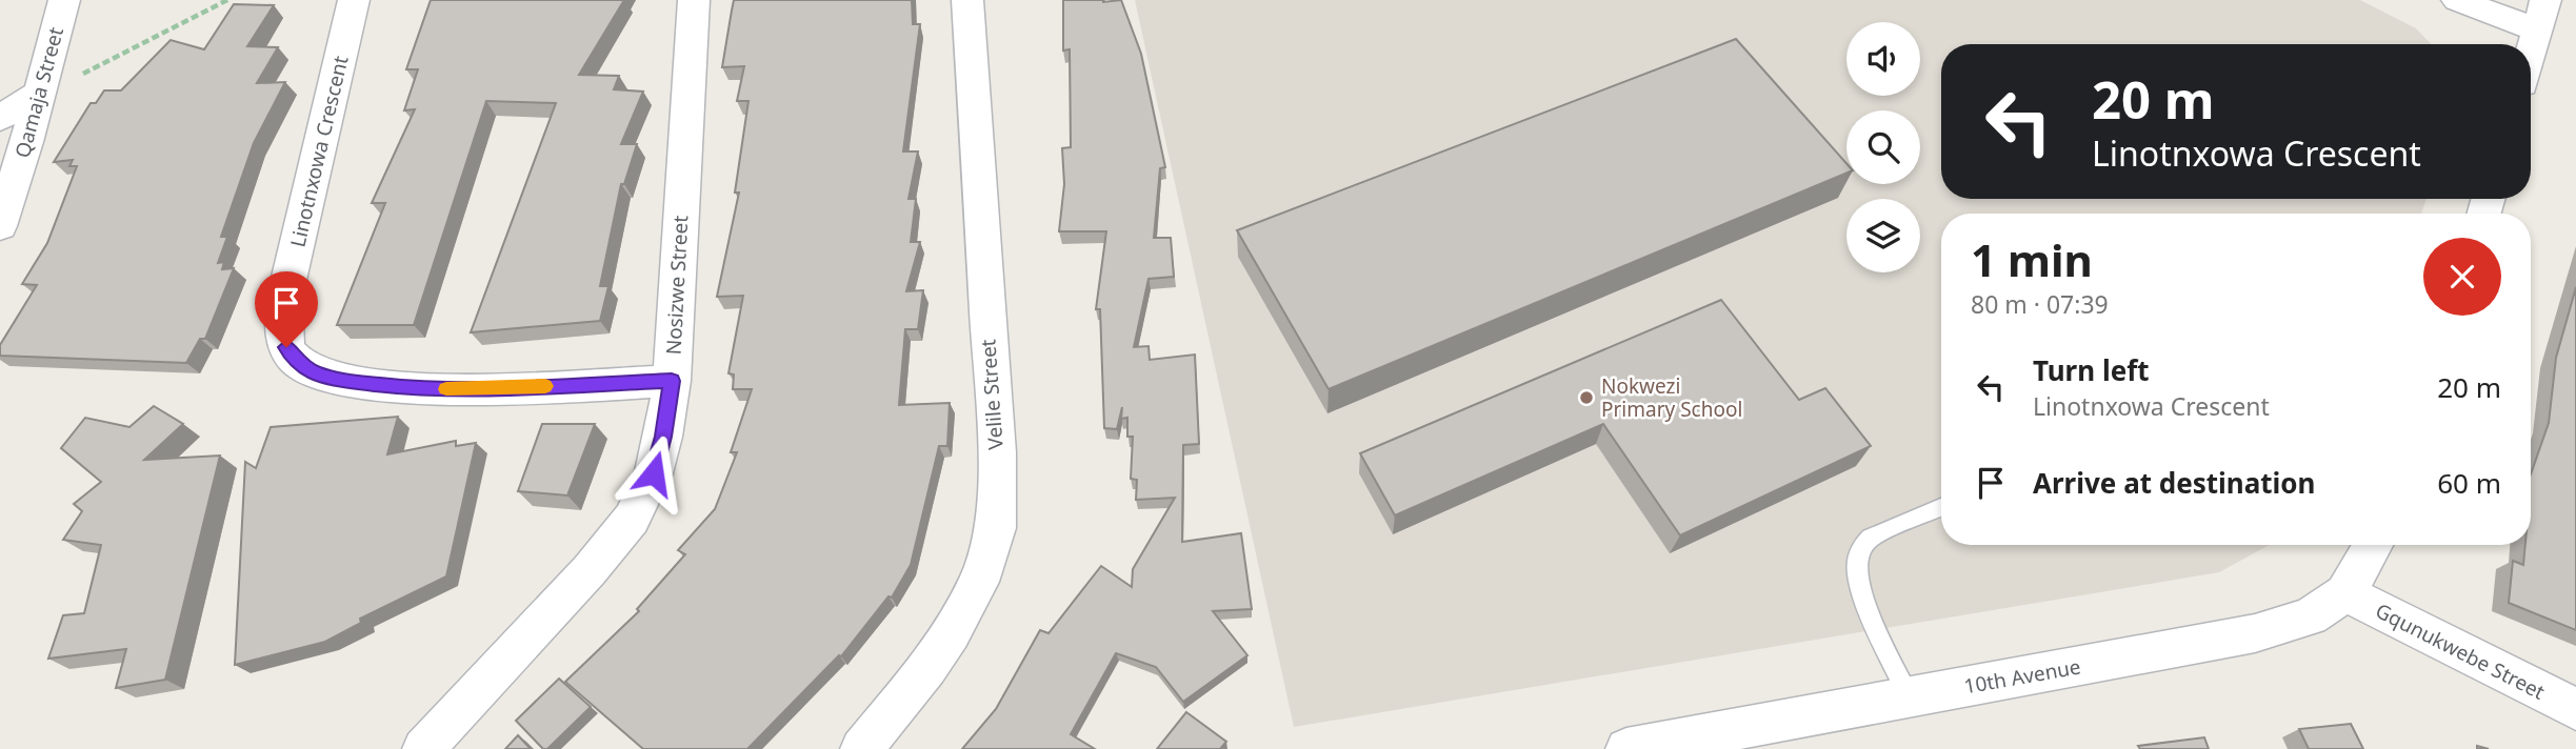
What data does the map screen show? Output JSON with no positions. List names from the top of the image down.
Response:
{
  "streets": {
    "street": [
      "Qamaja Street",
      "Linotnxowa Crescent",
      "Nosizwe Street",
      "Velile Street",
      "Gqunukwebe Street",
      "10th Avenue"
    ]
  },
  "crossings": [
    ["Linotnxowa Crescent", "Nosizwe Street"],
    ["Gqunukwebe Street", "10th Avenue"]
  ],
  "places": ["Nokwezi Primary School"],
  "page": {
    "turn": ["20 m", "Linotnxowa Crescent"],
    "heading": ["1 min", "80 m · 07:39"],
    "list": [
      {
        "name": "Turn left",
        "note": "Linotnxowa Crescent",
        "value": "20 m"
      },
      {
        "name": "Arrive at destination",
        "value": "60 m"
      }
    ]
  }
}
